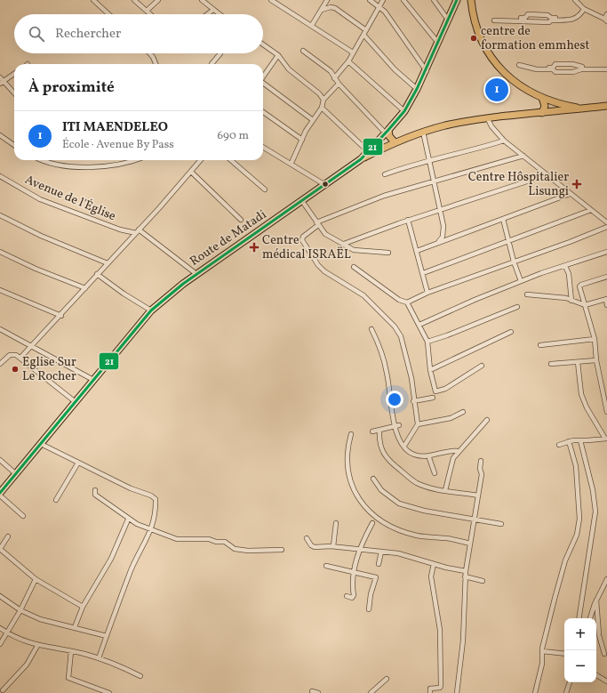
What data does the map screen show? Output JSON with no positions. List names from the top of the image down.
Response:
{
  "streets": {
    "highway": ["Route de Matadi"],
    "street": ["Avenue de l'Église"]
  },
  "places": {
    "other": ["centre de formation emmhest", "Eglise Sur Le Rocher"],
    "health": ["Centre Hôspitalier Lisungi", "Centre médical ISRAËL"]
  },
  "lines": ["transit line 21"],
  "page": {
    "search": "Rechercher",
    "heading": "À proximité",
    "pins": "1",
    "list": [
      {
        "mark": "1",
        "name": "ITI MAENDELEO",
        "note": "École · Avenue By Pass",
        "value": "690 m"
      }
    ],
    "map_buttons": ["+", "−"]
  }
}
